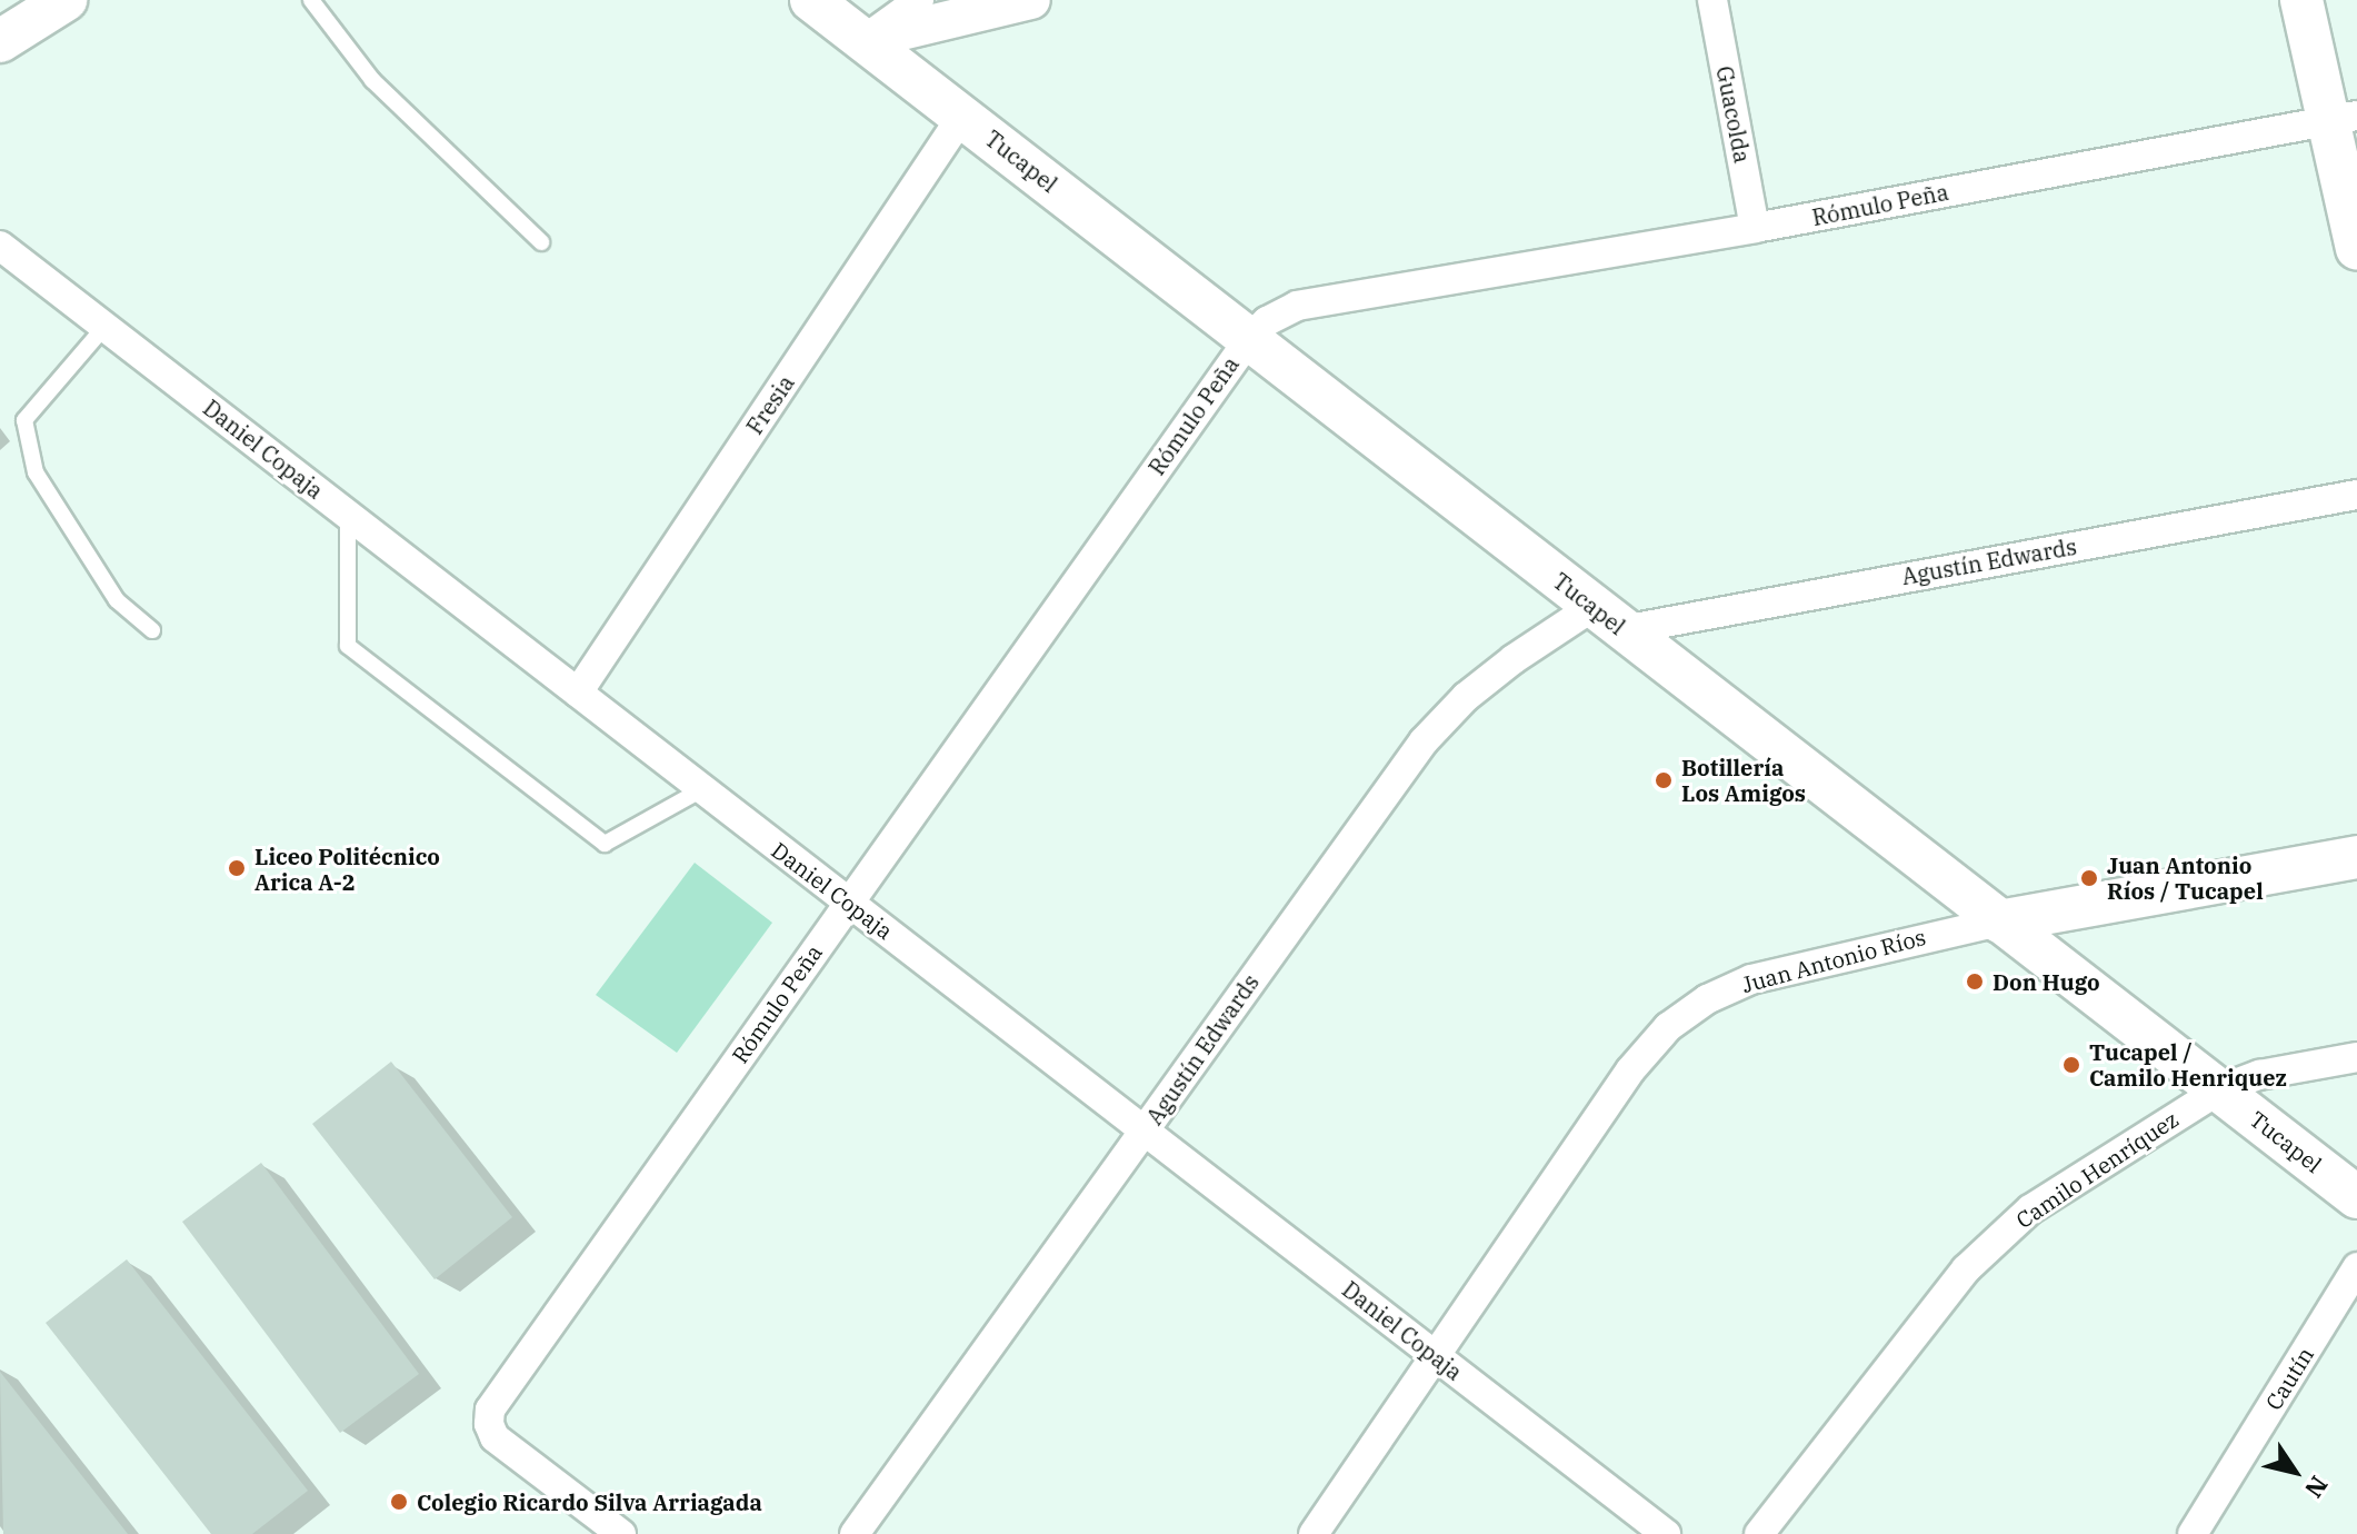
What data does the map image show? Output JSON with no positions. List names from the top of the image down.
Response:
{
  "streets": {
    "main road": ["Tucapel", "Juan Antonio Ríos"],
    "street": [
      "Guacolda",
      "Rómulo Peña",
      "Fresia",
      "Daniel Copaja",
      "Agustín Edwards",
      "Camilo Henríquez",
      "Cautín"
    ]
  },
  "crossings": [
    ["Guacolda", "Rómulo Peña"],
    ["Tucapel", "Rómulo Peña"],
    ["Tucapel", "Fresia"],
    ["Tucapel", "Agustín Edwards"],
    ["Tucapel", "Juan Antonio Ríos"],
    ["Tucapel", "Camilo Henríquez"],
    ["Rómulo Peña", "Daniel Copaja"],
    ["Fresia", "Daniel Copaja"],
    ["Daniel Copaja", "Agustín Edwards"],
    ["Daniel Copaja", "Juan Antonio Ríos"]
  ],
  "places": [
    "Botillería Los Amigos",
    "Liceo Politécnico Arica A-2",
    "Juan Antonio Ríos / Tucapel",
    "Don Hugo",
    "Tucapel / Camilo Henriquez",
    "Colegio Ricardo Silva Arriagada"
  ],
  "north": "bottom right"
}
